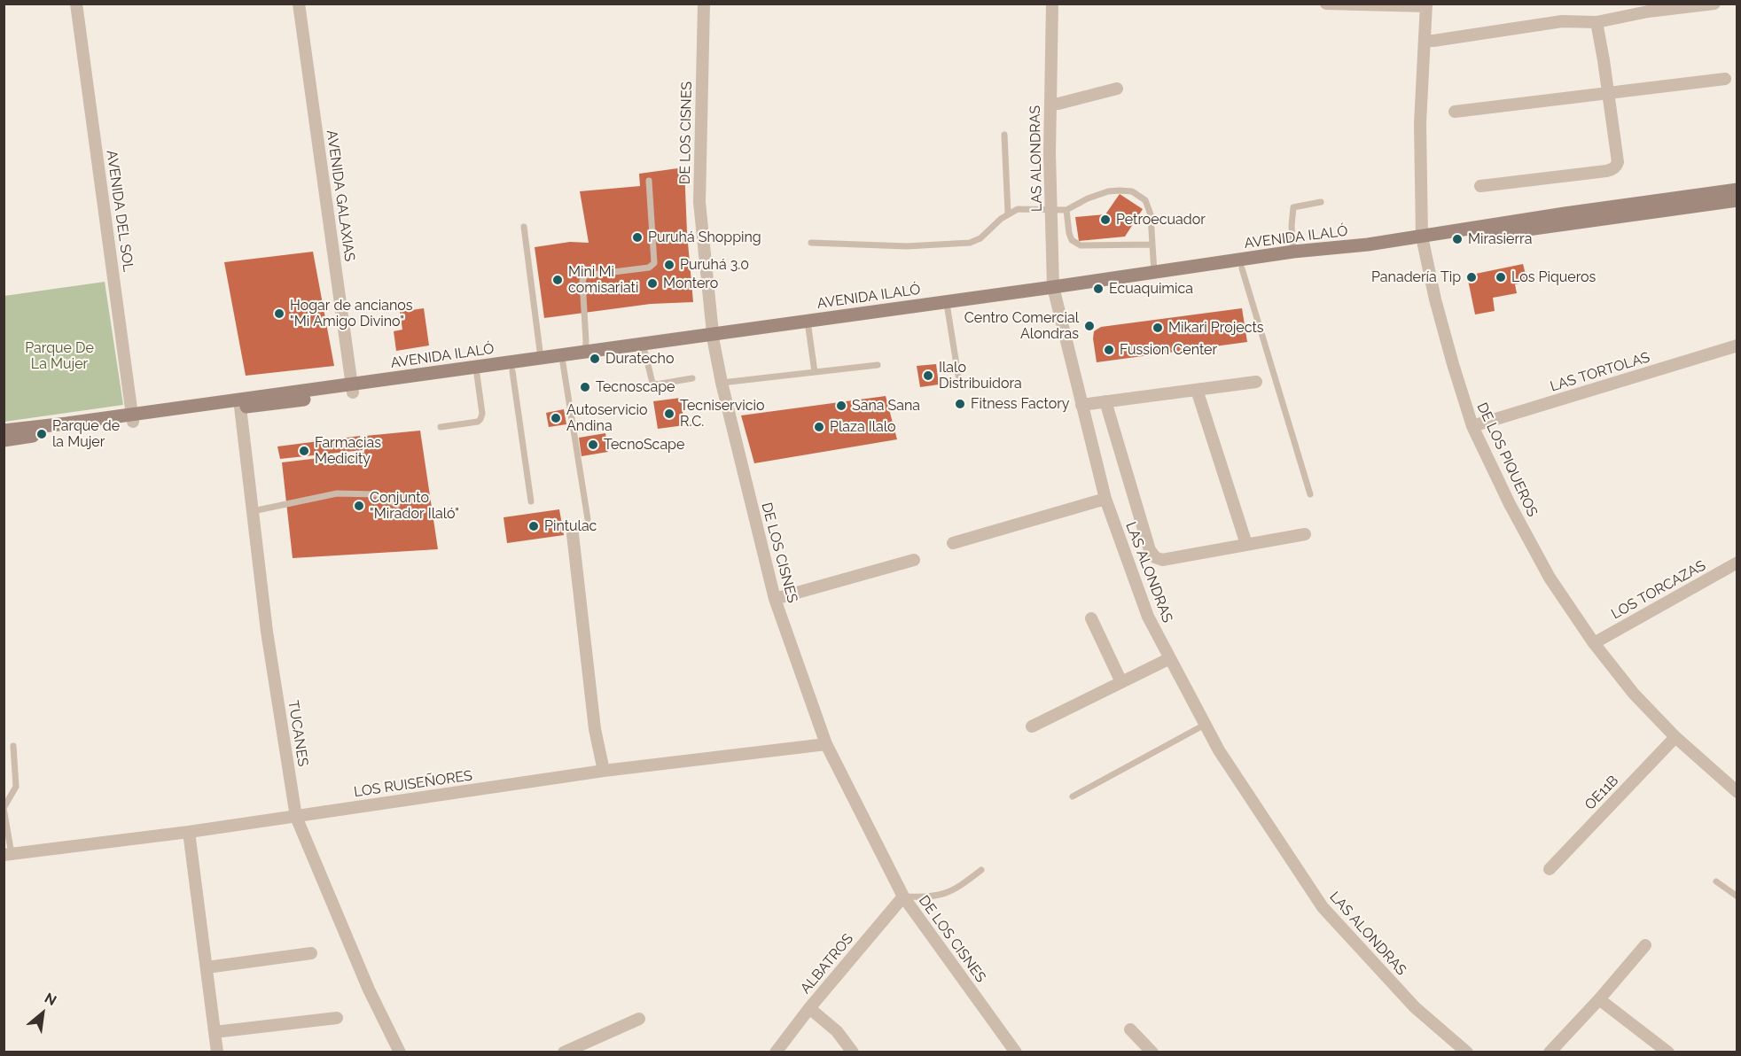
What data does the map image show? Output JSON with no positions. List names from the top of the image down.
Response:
{
  "streets": {
    "main road": ["AVENIDA ILALÓ"],
    "street": [
      "DE LOS CISNES",
      "LAS ALONDRAS",
      "AVENIDA GALAXIAS",
      "AVENIDA DEL SOL",
      "LAS TORTOLAS",
      "DE LOS PIQUEROS",
      "LOS TORCAZAS",
      "TUCANES",
      "LOS RUISEÑORES",
      "OE11B",
      "ALBATROS"
    ]
  },
  "crossings": [
    ["DE LOS CISNES", "AVENIDA ILALÓ"],
    ["DE LOS CISNES", "LOS RUISEÑORES"],
    ["DE LOS CISNES", "ALBATROS"],
    ["LAS ALONDRAS", "AVENIDA ILALÓ"],
    ["AVENIDA GALAXIAS", "AVENIDA ILALÓ"],
    ["AVENIDA DEL SOL", "AVENIDA ILALÓ"],
    ["AVENIDA ILALÓ", "DE LOS PIQUEROS"],
    ["AVENIDA ILALÓ", "TUCANES"],
    ["LAS TORTOLAS", "DE LOS PIQUEROS"],
    ["DE LOS PIQUEROS", "LOS TORCAZAS"],
    ["DE LOS PIQUEROS", "OE11B"],
    ["TUCANES", "LOS RUISEÑORES"]
  ],
  "parks": ["Parque De La Mujer"],
  "places": [
    "Petroecuador",
    "Puruhá Shopping",
    "Mirasierra",
    "Puruhá 3.0",
    "Panadería Tip",
    "Los Piqueros",
    "Mini Mi comisariati",
    "Montero",
    "Ecuaquimica",
    "Hogar de ancianos \"Mi Amigo Divino\"",
    "Centro Comercial Alondras",
    "Mikari Projects",
    "Fussion Center",
    "Duratecho",
    "Ilalo Distribuidora",
    "Tecnoscape",
    "Fitness Factory",
    "Sana Sana",
    "Tecniservicio R.C.",
    "Autoservicio Andina",
    "Plaza Ilalo",
    "Parque de la Mujer",
    "TecnoScape",
    "Farmacias Medicity",
    "Conjunto \"Mirador Ilaló\"",
    "Pintulac"
  ],
  "north": "top right"
}
